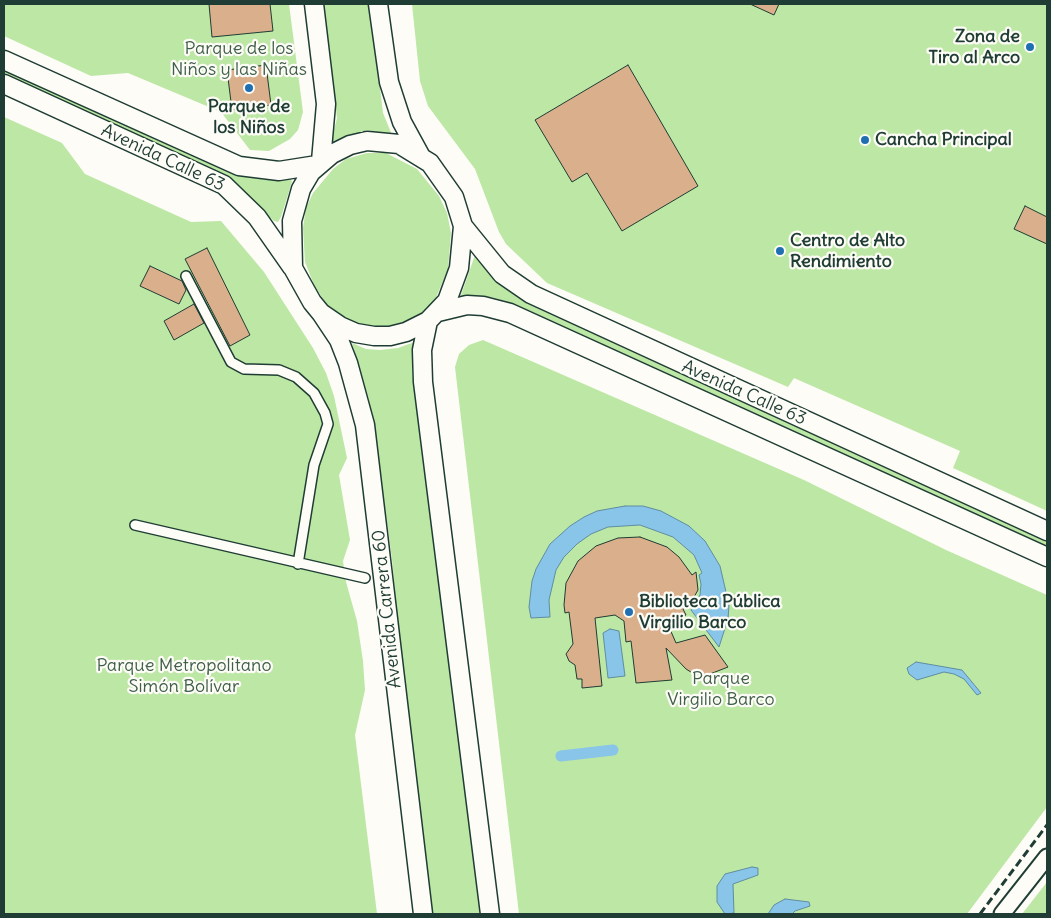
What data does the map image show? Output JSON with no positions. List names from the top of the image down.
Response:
{
  "streets": {
    "main road": ["Avenida Calle 63", "Avenida Carrera 60"]
  },
  "crossings": [
    ["Avenida Calle 63", "Avenida Carrera 60"]
  ],
  "parks": ["Parque de los Niños y las Niñas", "Parque Metropolitano Simón Bolívar", "Parque Virgilio Barco"],
  "places": [
    "Zona de Tiro al Arco",
    "Parque de los Niños",
    "Cancha Principal",
    "Centro de Alto Rendimiento",
    "Biblioteca Pública Virgilio Barco"
  ]
}
